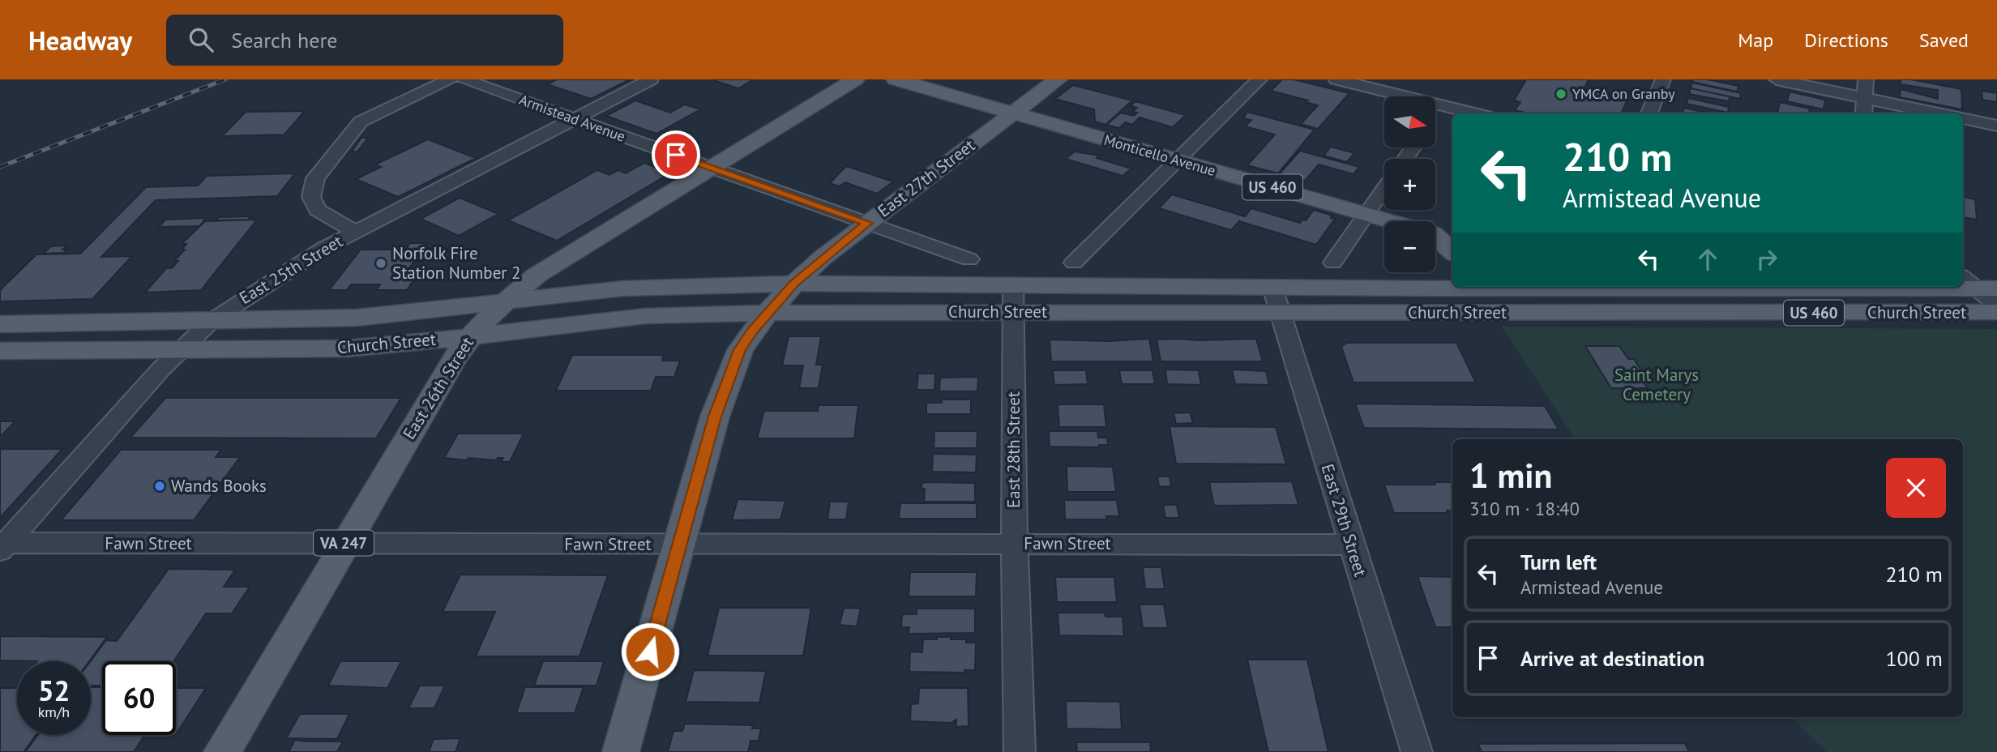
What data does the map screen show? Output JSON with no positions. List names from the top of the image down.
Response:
{
  "streets": {
    "main road": [
      "Monticello Avenue",
      "East 27th Street",
      "US 460",
      "Church Street",
      "East 26th Street",
      "VA 247"
    ],
    "street": [
      "Armistead Avenue",
      "East 25th Street",
      "East 28th Street",
      "East 29th Street",
      "Fawn Street"
    ]
  },
  "crossings": [
    ["Armistead Avenue", "East 27th Street"],
    ["Armistead Avenue", "East 25th Street"],
    ["Armistead Avenue", "East 26th Street"],
    ["Monticello Avenue", "East 27th Street"],
    ["East 27th Street", "Church Street"],
    ["East 27th Street", "Fawn Street"],
    ["East 25th Street", "Church Street"],
    ["East 25th Street", "Fawn Street"],
    ["Church Street", "East 26th Street"],
    ["Church Street", "East 28th Street"],
    ["Church Street", "East 29th Street"],
    ["East 26th Street", "Fawn Street"],
    ["East 28th Street", "Fawn Street"],
    ["East 29th Street", "Fawn Street"]
  ],
  "parks": ["Saint Marys Cemetery"],
  "places": ["YMCA on Granby", "Norfolk Fire Station Number 2", "Wands Books"],
  "north": "right",
  "page": {
    "header": "Headway",
    "search": "Search here",
    "nav": ["Map", "Directions", "Saved"],
    "map_buttons": ["+", "−"],
    "turn": ["210 m", "Armistead Avenue"],
    "heading": ["1 min", "310 m · 18:40"],
    "list": [
      {
        "name": "Turn left",
        "note": "Armistead Avenue",
        "value": "210 m"
      },
      {
        "name": "Arrive at destination",
        "value": "100 m"
      }
    ],
    "speed": "52 km/h",
    "limit": "60"
  }
}
